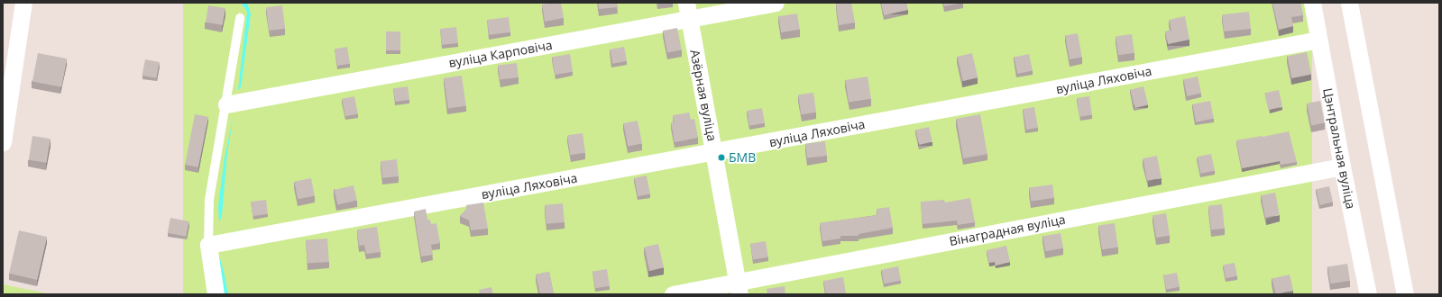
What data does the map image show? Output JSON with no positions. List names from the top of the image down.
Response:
{
  "streets": {
    "street": [
      "вуліца Карповіча",
      "вуліца Ляховіча",
      "Азёрная вуліца",
      "Цэнтральная вуліца",
      "Вінаградная вуліца"
    ]
  },
  "crossings": [
    ["вуліца Карповіча", "Азёрная вуліца"],
    ["вуліца Ляховіча", "Азёрная вуліца"],
    ["вуліца Ляховіча", "Цэнтральная вуліца"],
    ["Азёрная вуліца", "Вінаградная вуліца"],
    ["Цэнтральная вуліца", "Вінаградная вуліца"]
  ],
  "places": ["БМВ"]
}
